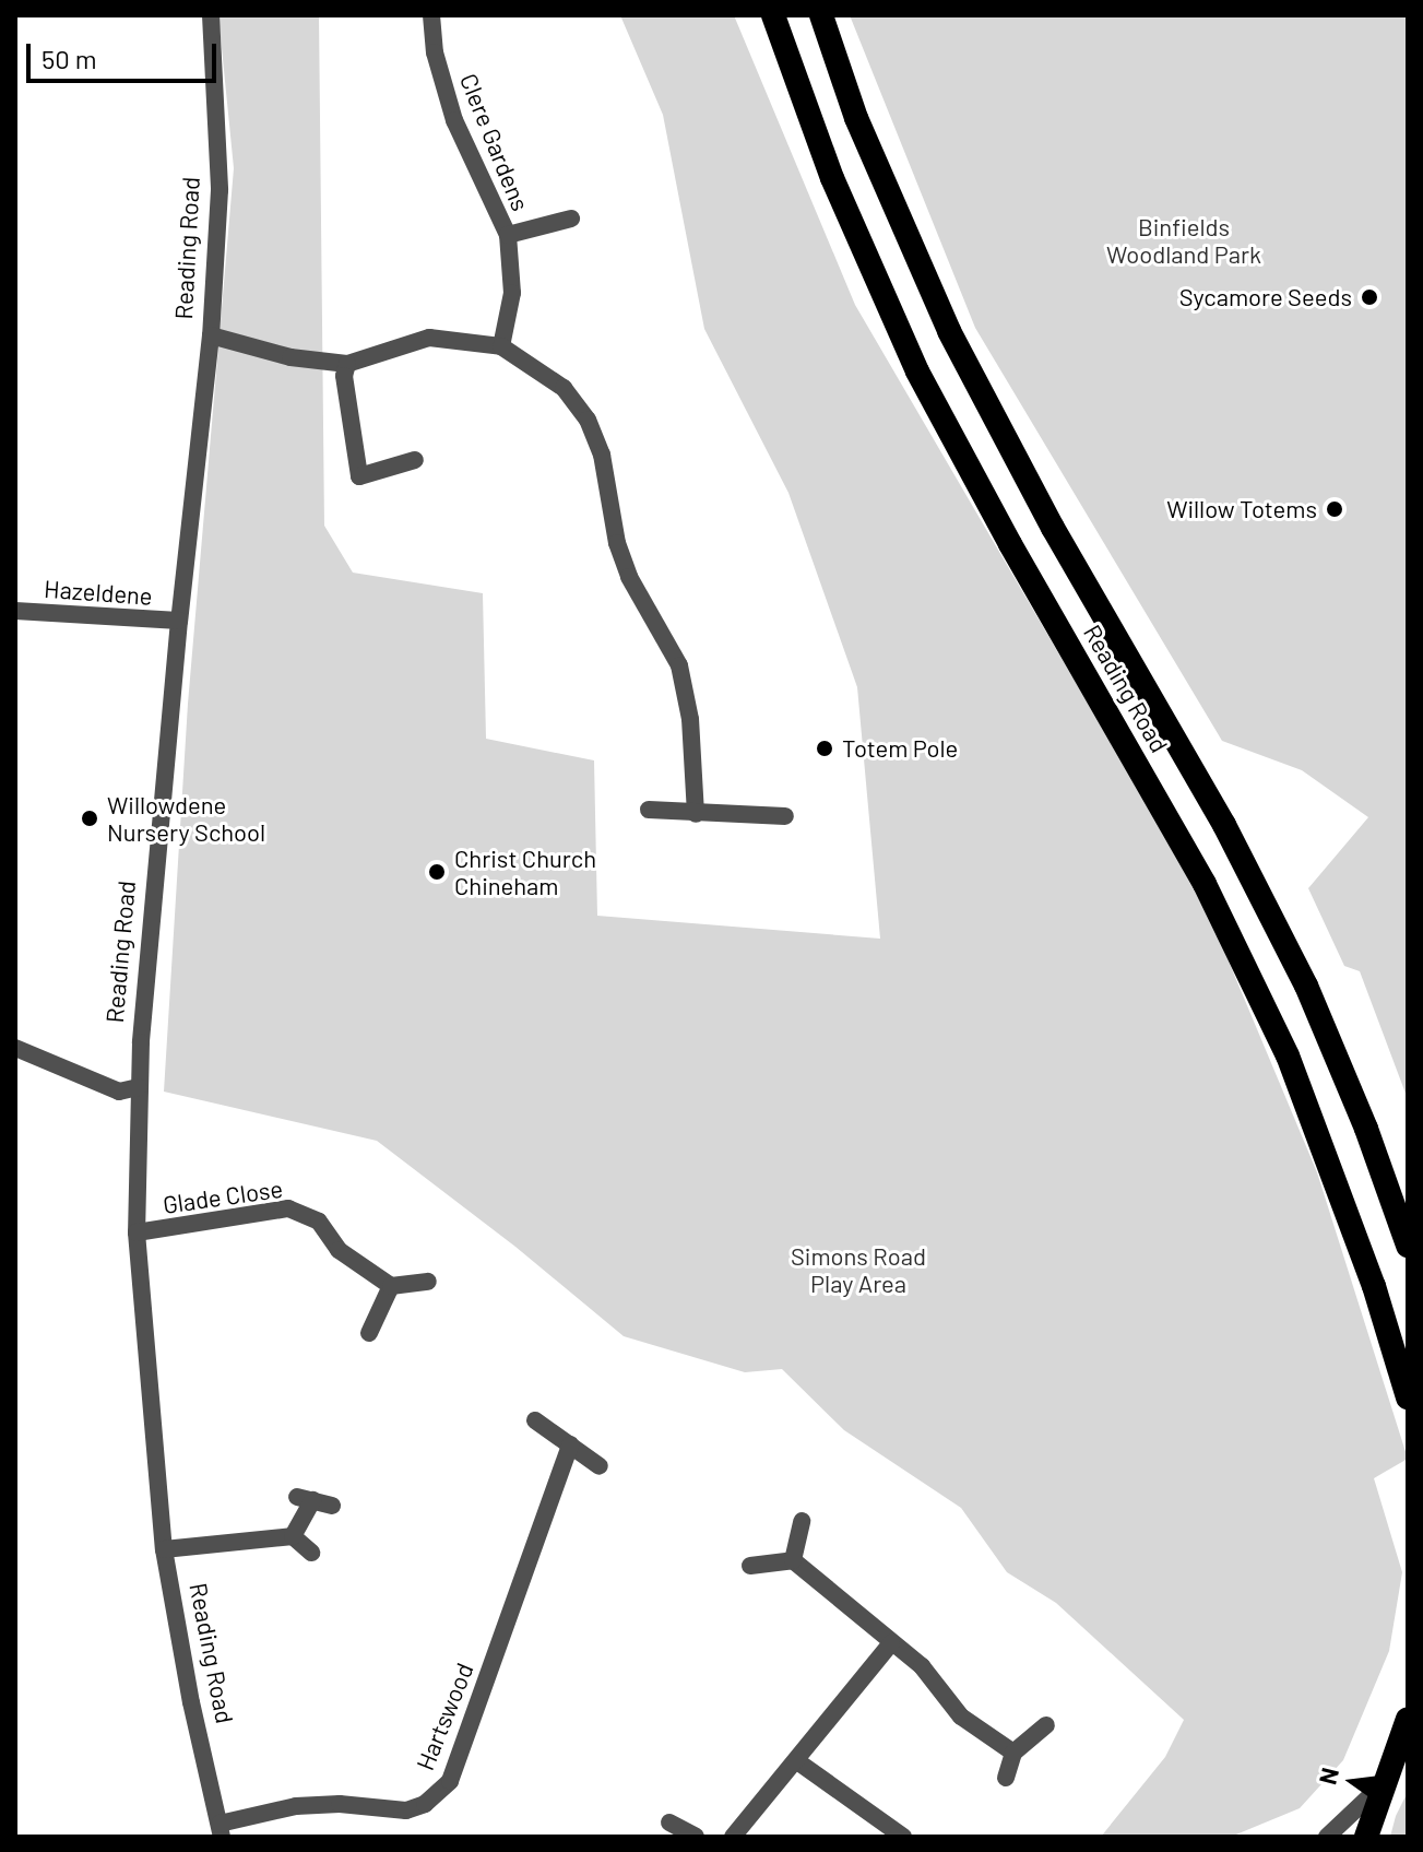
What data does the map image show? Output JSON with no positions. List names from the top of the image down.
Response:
{
  "streets": {
    "highway": ["Reading Road"],
    "street": [
      "Clere Gardens",
      "Hazeldene",
      "Glade Close",
      "Hartswood"
    ]
  },
  "crossings": [
    ["Reading Road", "Hazeldene"],
    ["Reading Road", "Glade Close"],
    ["Reading Road", "Hartswood"]
  ],
  "parks": ["Binfields Woodland Park", "Simons Road Play Area"],
  "places": [
    "Sycamore Seeds",
    "Willow Totems",
    "Totem Pole",
    "Willowdene Nursery School",
    "Christ Church Chineham"
  ],
  "scale_bar": "50 m",
  "north": "left"
}
